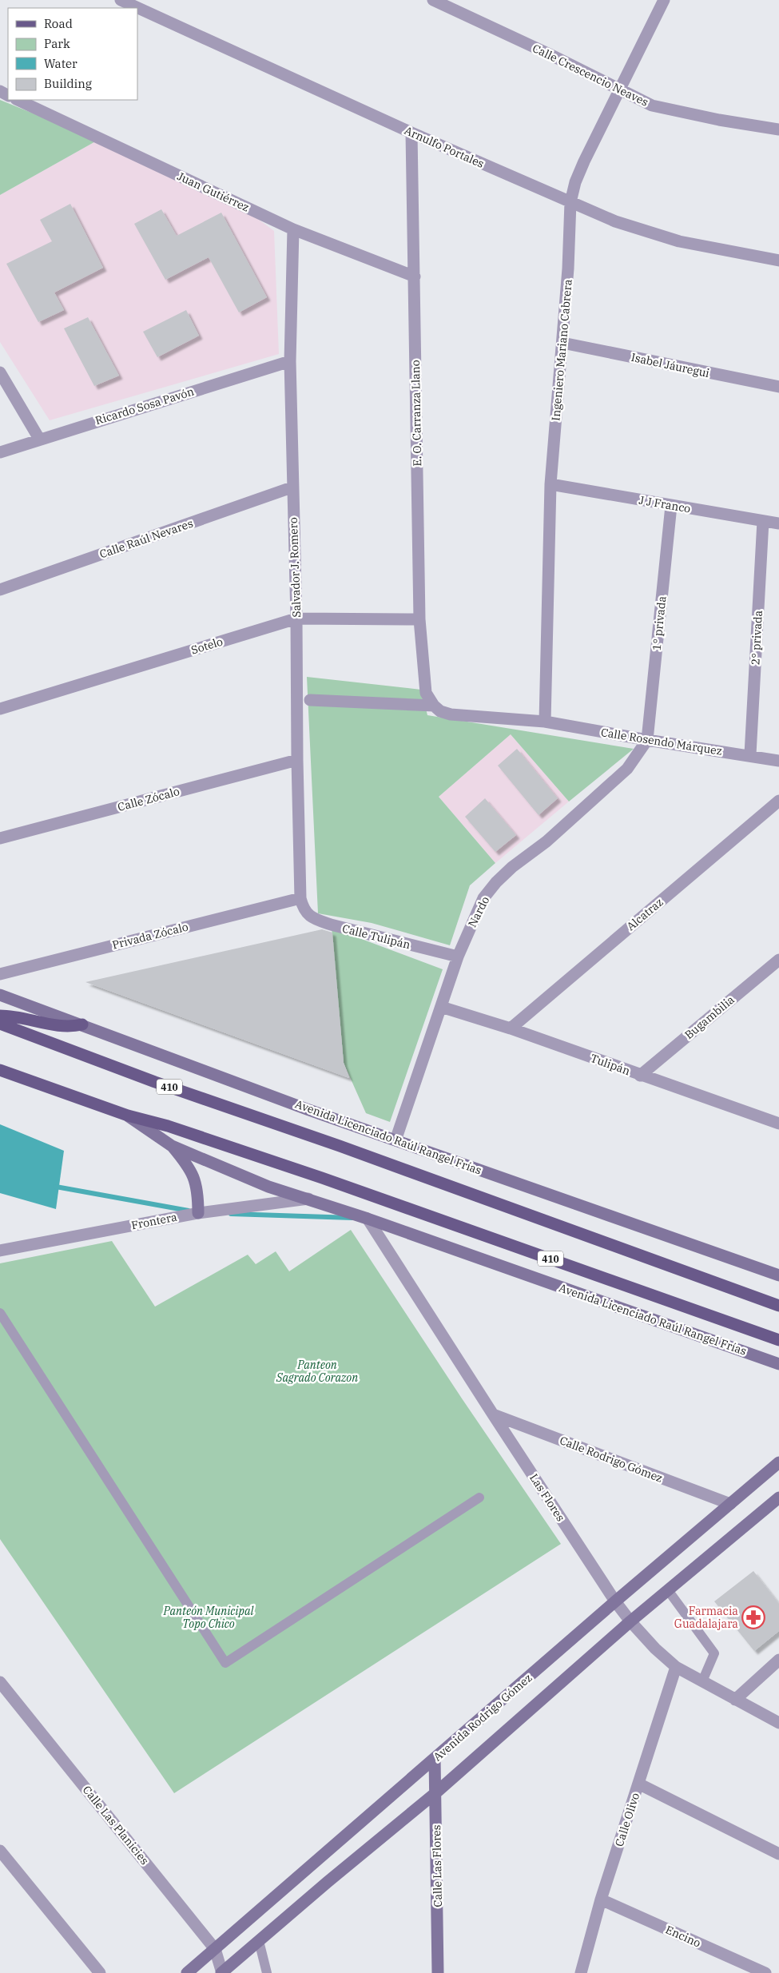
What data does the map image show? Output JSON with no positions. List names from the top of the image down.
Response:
{
  "streets": {
    "main road": ["410"],
    "street": [
      "Calle Crescencio Neaves",
      "Arnulfo Portales",
      "Juan Gutiérrez",
      "Ingeniero Mariano Cabrera",
      "Isabel Jáuregui",
      "Ricardo Sosa Pavón",
      "E. O. Carranza Llano",
      "J J Franco",
      "Calle Raúl Nevares",
      "Salvador J. Romero",
      "1° privada",
      "2° privada",
      "Sotelo",
      "Calle Rosendo Márquez",
      "Calle Zócalo",
      "Nardo",
      "Alcatraz",
      "Privada Zócalo",
      "Calle Tulipán",
      "Bugambilia",
      "Tulipán",
      "Avenida Licenciado Raúl Rangel Frías",
      "Frontera",
      "Calle Rodrigo Gómez",
      "Las Flores",
      "Avenida Rodrigo Gómez",
      "Calle Olivo",
      "Calle Las Planicies",
      "Calle Las Flores",
      "Encino"
    ]
  },
  "crossings": [
    ["Calle Crescencio Neaves", "Ingeniero Mariano Cabrera"],
    ["Arnulfo Portales", "Ingeniero Mariano Cabrera"],
    ["Arnulfo Portales", "E. O. Carranza Llano"],
    ["Juan Gutiérrez", "E. O. Carranza Llano"],
    ["Juan Gutiérrez", "Salvador J. Romero"],
    ["Ingeniero Mariano Cabrera", "Isabel Jáuregui"],
    ["Ingeniero Mariano Cabrera", "J J Franco"],
    ["Ingeniero Mariano Cabrera", "Calle Rosendo Márquez"],
    ["Ricardo Sosa Pavón", "Salvador J. Romero"],
    ["E. O. Carranza Llano", "Sotelo"],
    ["E. O. Carranza Llano", "Calle Rosendo Márquez"],
    ["J J Franco", "1° privada"],
    ["J J Franco", "2° privada"],
    ["Calle Raúl Nevares", "Salvador J. Romero"],
    ["Salvador J. Romero", "Sotelo"],
    ["Salvador J. Romero", "Calle Zócalo"],
    ["Salvador J. Romero", "Privada Zócalo"],
    ["Salvador J. Romero", "Calle Tulipán"],
    ["1° privada", "Calle Rosendo Márquez"],
    ["1° privada", "Nardo"],
    ["2° privada", "Calle Rosendo Márquez"],
    ["Calle Rosendo Márquez", "Nardo"],
    ["Nardo", "Calle Tulipán"],
    ["Nardo", "Tulipán"],
    ["Nardo", "Avenida Licenciado Raúl Rangel Frías"],
    ["Alcatraz", "Tulipán"],
    ["Privada Zócalo", "Calle Tulipán"],
    ["Bugambilia", "Tulipán"],
    ["410", "Avenida Licenciado Raúl Rangel Frías"],
    ["Avenida Licenciado Raúl Rangel Frías", "Frontera"],
    ["Avenida Licenciado Raúl Rangel Frías", "Las Flores"],
    ["Calle Rodrigo Gómez", "Las Flores"],
    ["Calle Rodrigo Gómez", "Avenida Rodrigo Gómez"],
    ["Las Flores", "Avenida Rodrigo Gómez"],
    ["Las Flores", "Calle Olivo"],
    ["Avenida Rodrigo Gómez", "Calle Las Planicies"],
    ["Avenida Rodrigo Gómez", "Calle Las Flores"],
    ["Calle Olivo", "Encino"]
  ],
  "parks": ["Panteon Sagrado Corazon", "Panteón Municipal Topo Chico"],
  "places": {
    "pharmacy": ["Farmacia Guadalajara"]
  },
  "legend": [
    "Road",
    "Park",
    "Water",
    "Building"
  ]
}
